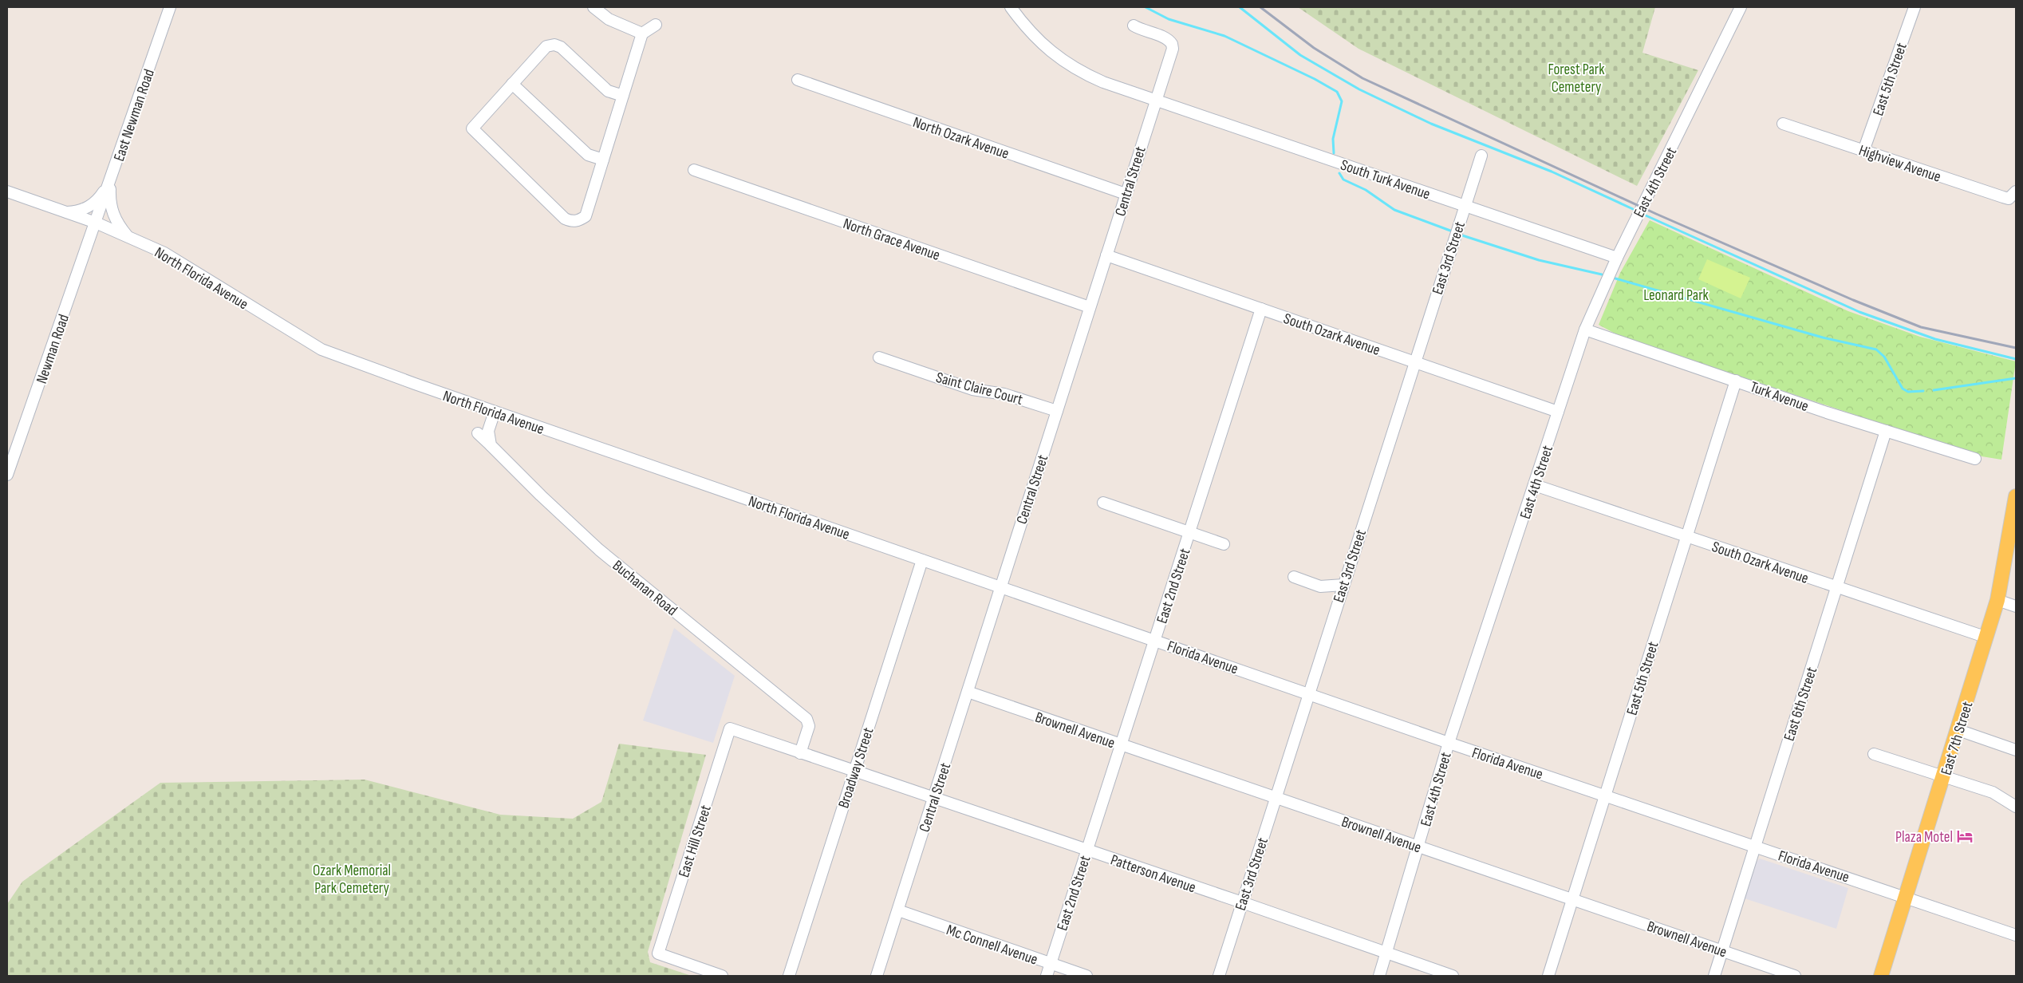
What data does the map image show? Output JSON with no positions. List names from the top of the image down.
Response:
{
  "streets": {
    "main road": ["East 7th Street"],
    "street": [
      "East 5th Street",
      "East Newman Road",
      "North Ozark Avenue",
      "Highview Avenue",
      "South Turk Avenue",
      "Central Street",
      "East 4th Street",
      "North Grace Avenue",
      "East 3rd Street",
      "North Florida Avenue",
      "South Ozark Avenue",
      "Newman Road",
      "Saint Claire Court",
      "Turk Avenue",
      "East 2nd Street",
      "Buchanan Road",
      "Florida Avenue",
      "East 6th Street",
      "Brownell Avenue",
      "Broadway Street",
      "East Hill Street",
      "Patterson Avenue",
      "Mc Connell Avenue"
    ]
  },
  "crossings": [
    ["East 5th Street", "Highview Avenue"],
    ["East 5th Street", "South Ozark Avenue"],
    ["East 5th Street", "Turk Avenue"],
    ["East 5th Street", "Florida Avenue"],
    ["East 5th Street", "Brownell Avenue"],
    ["East Newman Road", "North Florida Avenue"],
    ["East Newman Road", "Newman Road"],
    ["North Ozark Avenue", "Central Street"],
    ["South Turk Avenue", "Central Street"],
    ["South Turk Avenue", "East 4th Street"],
    ["South Turk Avenue", "East 3rd Street"],
    ["Central Street", "North Grace Avenue"],
    ["Central Street", "North Florida Avenue"],
    ["Central Street", "South Ozark Avenue"],
    ["Central Street", "Saint Claire Court"],
    ["Central Street", "Florida Avenue"],
    ["Central Street", "Brownell Avenue"],
    ["Central Street", "Patterson Avenue"],
    ["Central Street", "Mc Connell Avenue"],
    ["East 4th Street", "South Ozark Avenue"],
    ["East 4th Street", "Turk Avenue"],
    ["East 4th Street", "Florida Avenue"],
    ["East 4th Street", "Brownell Avenue"],
    ["East 4th Street", "Patterson Avenue"],
    ["East 3rd Street", "South Ozark Avenue"],
    ["East 3rd Street", "Florida Avenue"],
    ["East 3rd Street", "Brownell Avenue"],
    ["East 3rd Street", "Patterson Avenue"],
    ["North Florida Avenue", "Newman Road"],
    ["North Florida Avenue", "Florida Avenue"],
    ["North Florida Avenue", "Broadway Street"],
    ["South Ozark Avenue", "East 2nd Street"],
    ["South Ozark Avenue", "East 6th Street"],
    ["South Ozark Avenue", "East 7th Street"],
    ["Turk Avenue", "East 6th Street"],
    ["East 2nd Street", "Florida Avenue"],
    ["East 2nd Street", "Brownell Avenue"],
    ["East 2nd Street", "Patterson Avenue"],
    ["East 2nd Street", "Mc Connell Avenue"],
    ["Buchanan Road", "Patterson Avenue"],
    ["Florida Avenue", "East 6th Street"],
    ["Florida Avenue", "East 7th Street"],
    ["East 6th Street", "Brownell Avenue"],
    ["Broadway Street", "Patterson Avenue"],
    ["East Hill Street", "Patterson Avenue"]
  ],
  "parks": ["Forest Park Cemetery", "Leonard Park", "Ozark Memorial Park Cemetery"],
  "places": {
    "hotel": ["Plaza Motel"]
  }
}
